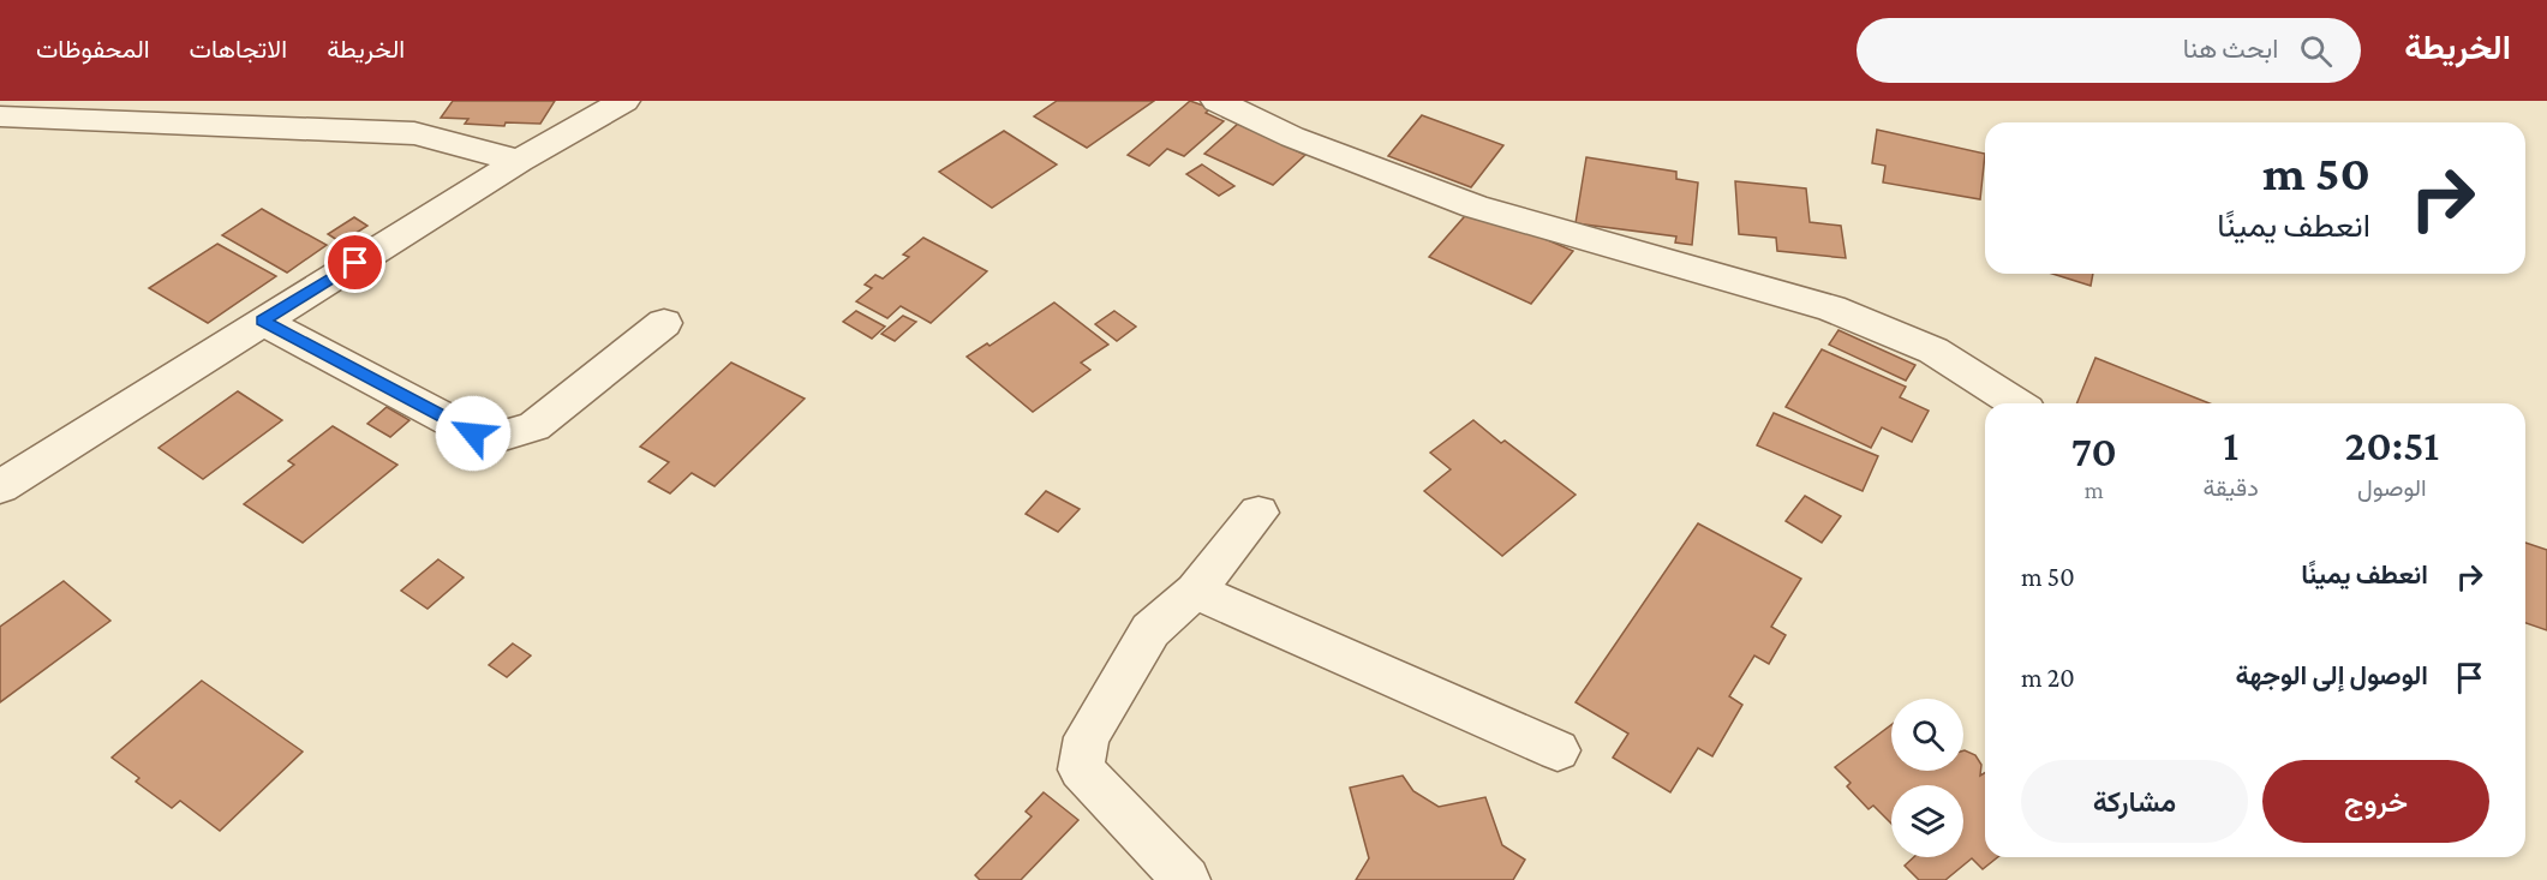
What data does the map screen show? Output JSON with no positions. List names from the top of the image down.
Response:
{
  "page": {
    "header": "الخريطة",
    "search": "ابحث هنا",
    "nav": ["الخريطة", "الاتجاهات", "المحفوظات"],
    "turn": ["50 m", "انعطف يمينًا"],
    "eta": [
      "20:51",
      "الوصول",
      "1",
      "دقيقة",
      "70",
      "m"
    ],
    "list": [
      {
        "name": "انعطف يمينًا",
        "value": "50 m"
      },
      {
        "name": "الوصول إلى الوجهة",
        "value": "20 m"
      }
    ],
    "buttons": ["خروج", "مشاركة"]
  }
}
